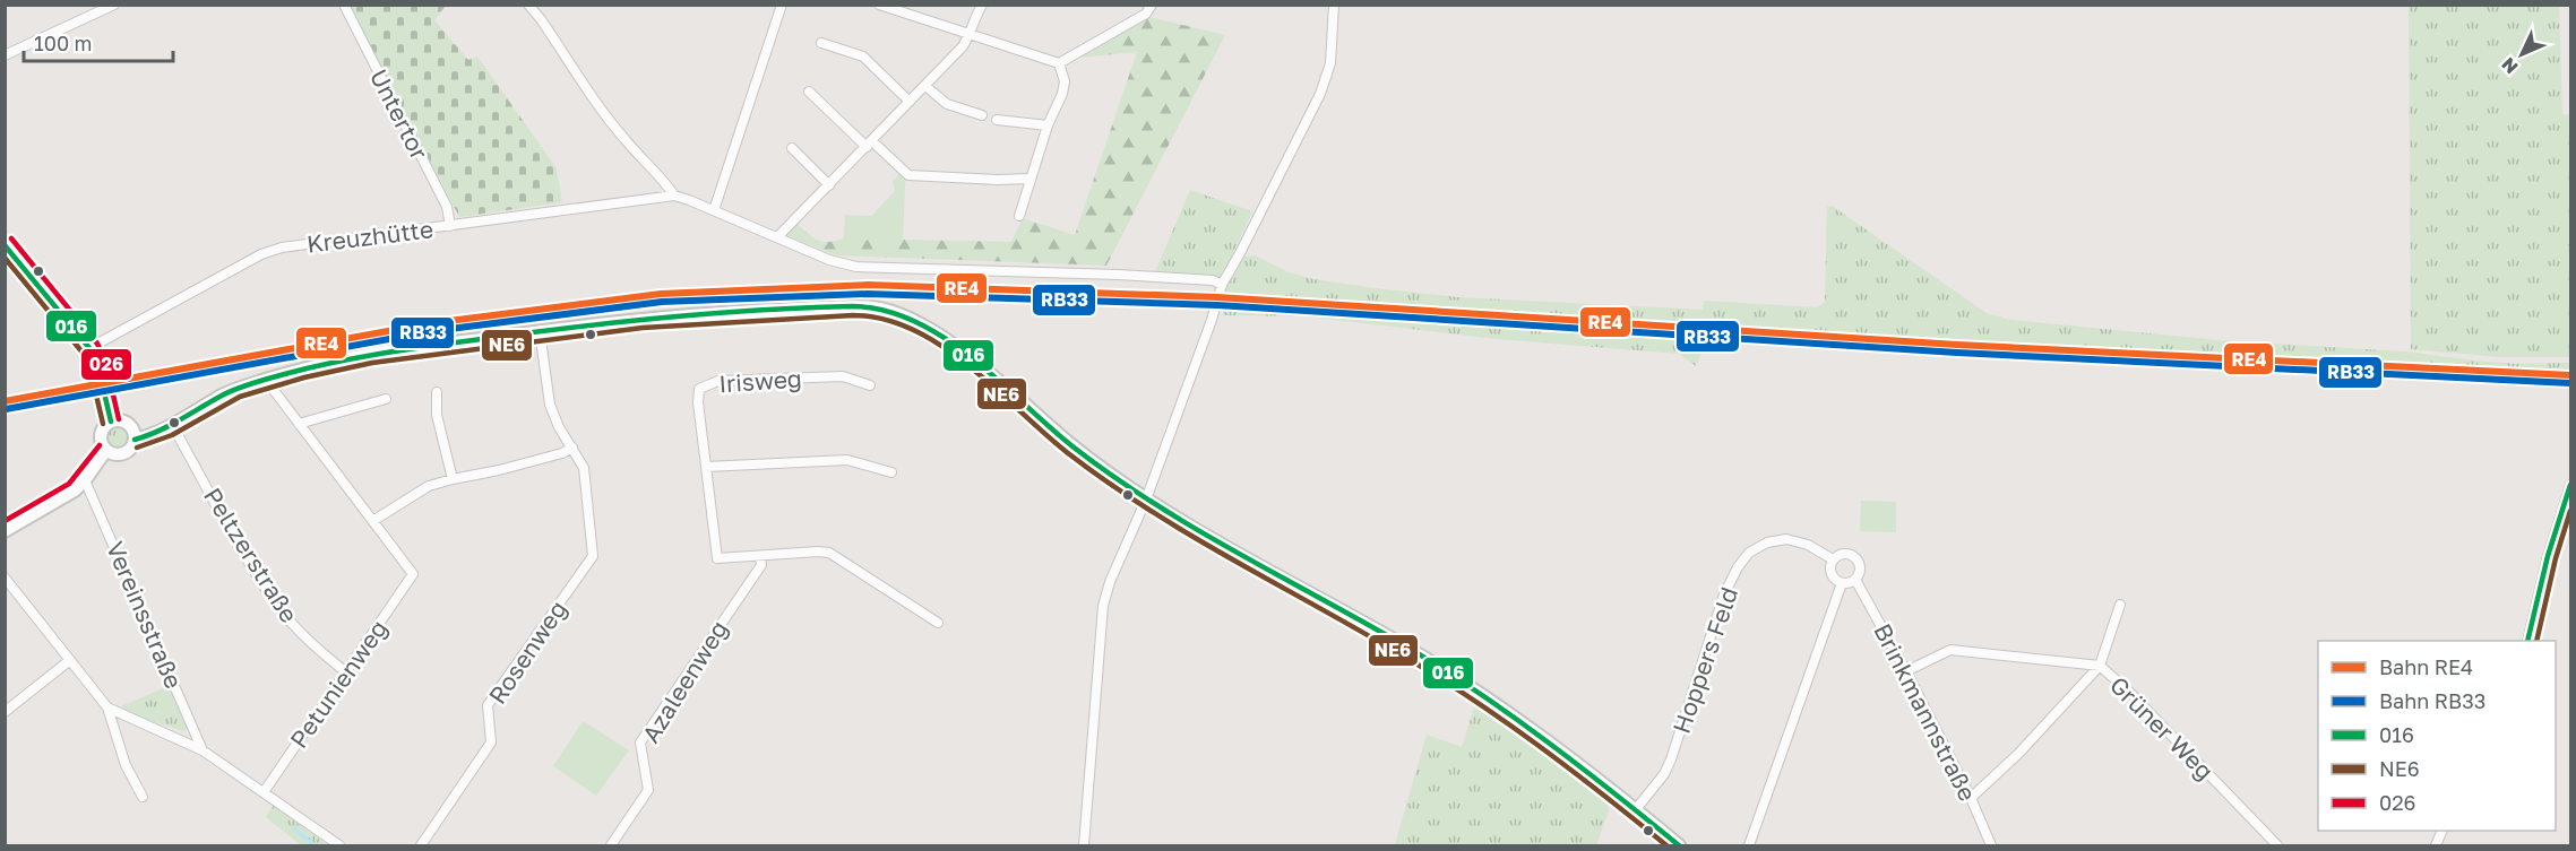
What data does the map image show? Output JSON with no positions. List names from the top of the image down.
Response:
{
  "streets": {
    "street": [
      "Untertor",
      "Kreuzhütte",
      "Irisweg",
      "Peltzerstraße",
      "Vereinsstraße",
      "Rosenweg",
      "Hoppers Feld",
      "Azaleenweg",
      "Petunienweg",
      "Brinkmannstraße",
      "Grüner Weg"
    ]
  },
  "crossings": [
    ["Untertor", "Kreuzhütte"],
    ["Irisweg", "Azaleenweg"],
    ["Peltzerstraße", "Petunienweg"],
    ["Hoppers Feld", "Brinkmannstraße"],
    ["Brinkmannstraße", "Grüner Weg"]
  ],
  "lines": [
    "transit line 026",
    "transit line 016",
    "transit line NE6",
    "rail line RE4",
    "rail line RB33"
  ],
  "legend": [
    "Bahn RE4",
    "Bahn RB33",
    "016",
    "NE6",
    "026"
  ],
  "scale_bar": "100 m",
  "north": "bottom left"
}
